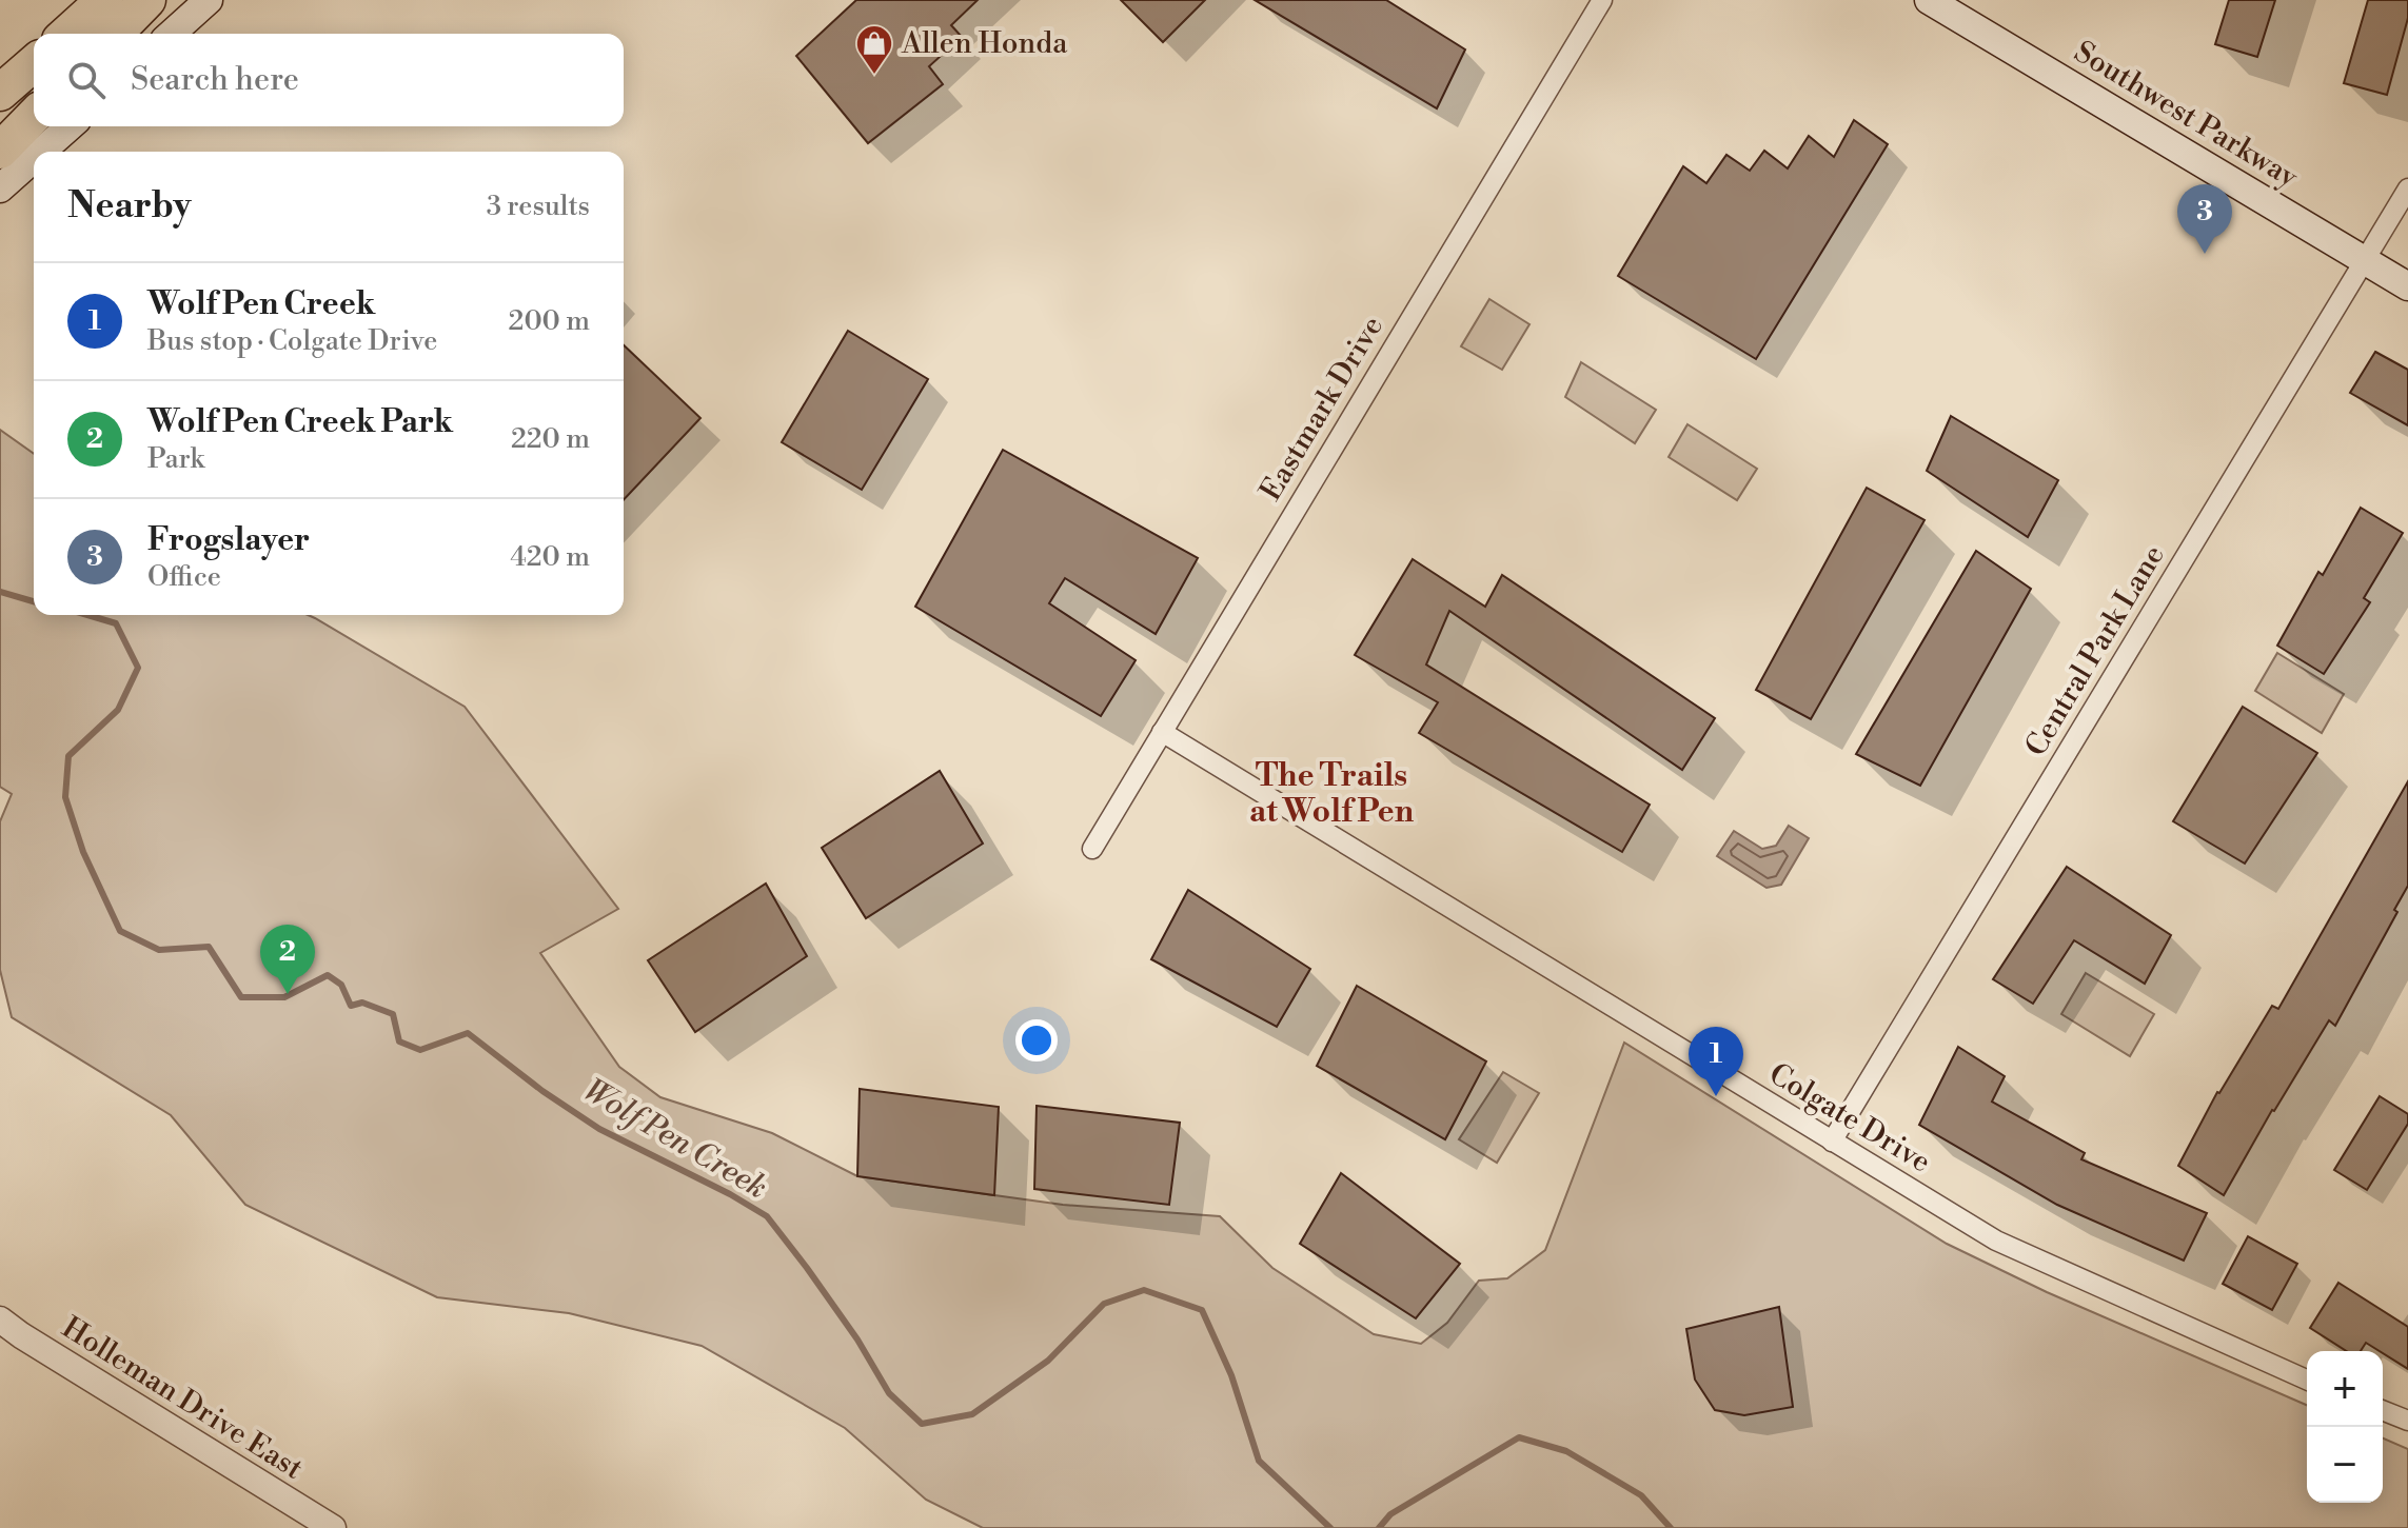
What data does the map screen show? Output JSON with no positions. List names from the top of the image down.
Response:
{
  "streets": {
    "main road": ["Southwest Parkway"],
    "street": [
      "Eastmark Drive",
      "Central Park Lane",
      "Colgate Drive",
      "Holleman Drive East"
    ]
  },
  "crossings": [
    ["Southwest Parkway", "Central Park Lane"],
    ["Eastmark Drive", "Colgate Drive"],
    ["Central Park Lane", "Colgate Drive"]
  ],
  "districts": ["The Trails at Wolf Pen"],
  "water": ["Wolf Pen Creek"],
  "places": {
    "shop": ["Allen Honda"]
  },
  "page": {
    "search": "Search here",
    "heading": ["Nearby", "3 results"],
    "pins": ["3", "2", "1"],
    "list": [
      {
        "mark": "1",
        "name": "Wolf Pen Creek",
        "note": "Bus stop · Colgate Drive",
        "value": "200 m"
      },
      {
        "mark": "2",
        "name": "Wolf Pen Creek Park",
        "note": "Park",
        "value": "220 m"
      },
      {
        "mark": "3",
        "name": "Frogslayer",
        "note": "Office",
        "value": "420 m"
      }
    ],
    "map_buttons": ["+", "−"]
  }
}
